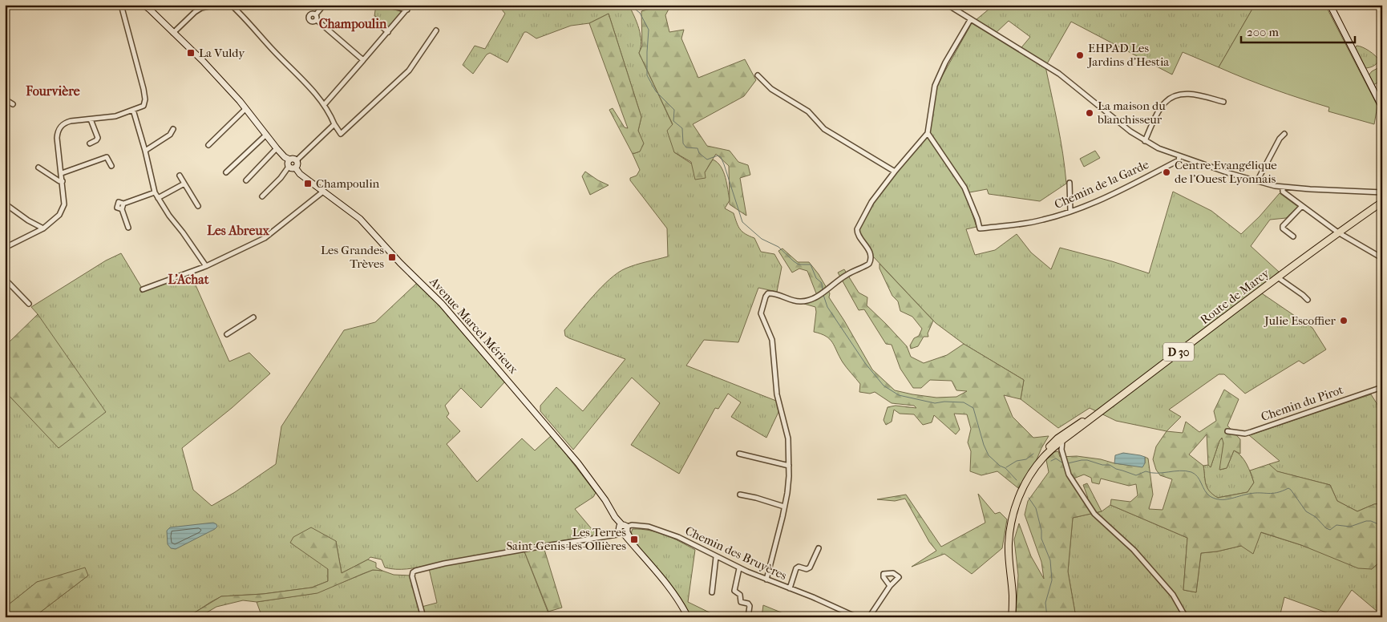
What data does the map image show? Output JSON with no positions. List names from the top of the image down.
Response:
{
  "streets": {
    "main road": ["Route de Marcy", "Avenue Marcel Mérieux", "D 30"],
    "street": ["Chemin de la Garde", "Chemin du Pirot", "Chemin des Bruyères"]
  },
  "crossings": [
    ["Avenue Marcel Mérieux", "Chemin des Bruyères"]
  ],
  "districts": [
    "Champoulin",
    "Fourvière",
    "Les Abreux",
    "L'Achat"
  ],
  "places": {
    "transit": [
      "La Vuldy",
      "Champoulin",
      "Les Grandes Trèves",
      "Les Terres Saint-Genis-les-Ollières"
    ],
    "other": [
      "EHPAD Les Jardins d'Hestia",
      "La maison du blanchisseur",
      "Centre Evangélique de l'Ouest Lyonnais",
      "Julie Escoffier"
    ]
  },
  "scale_bar": "200 m"
}
